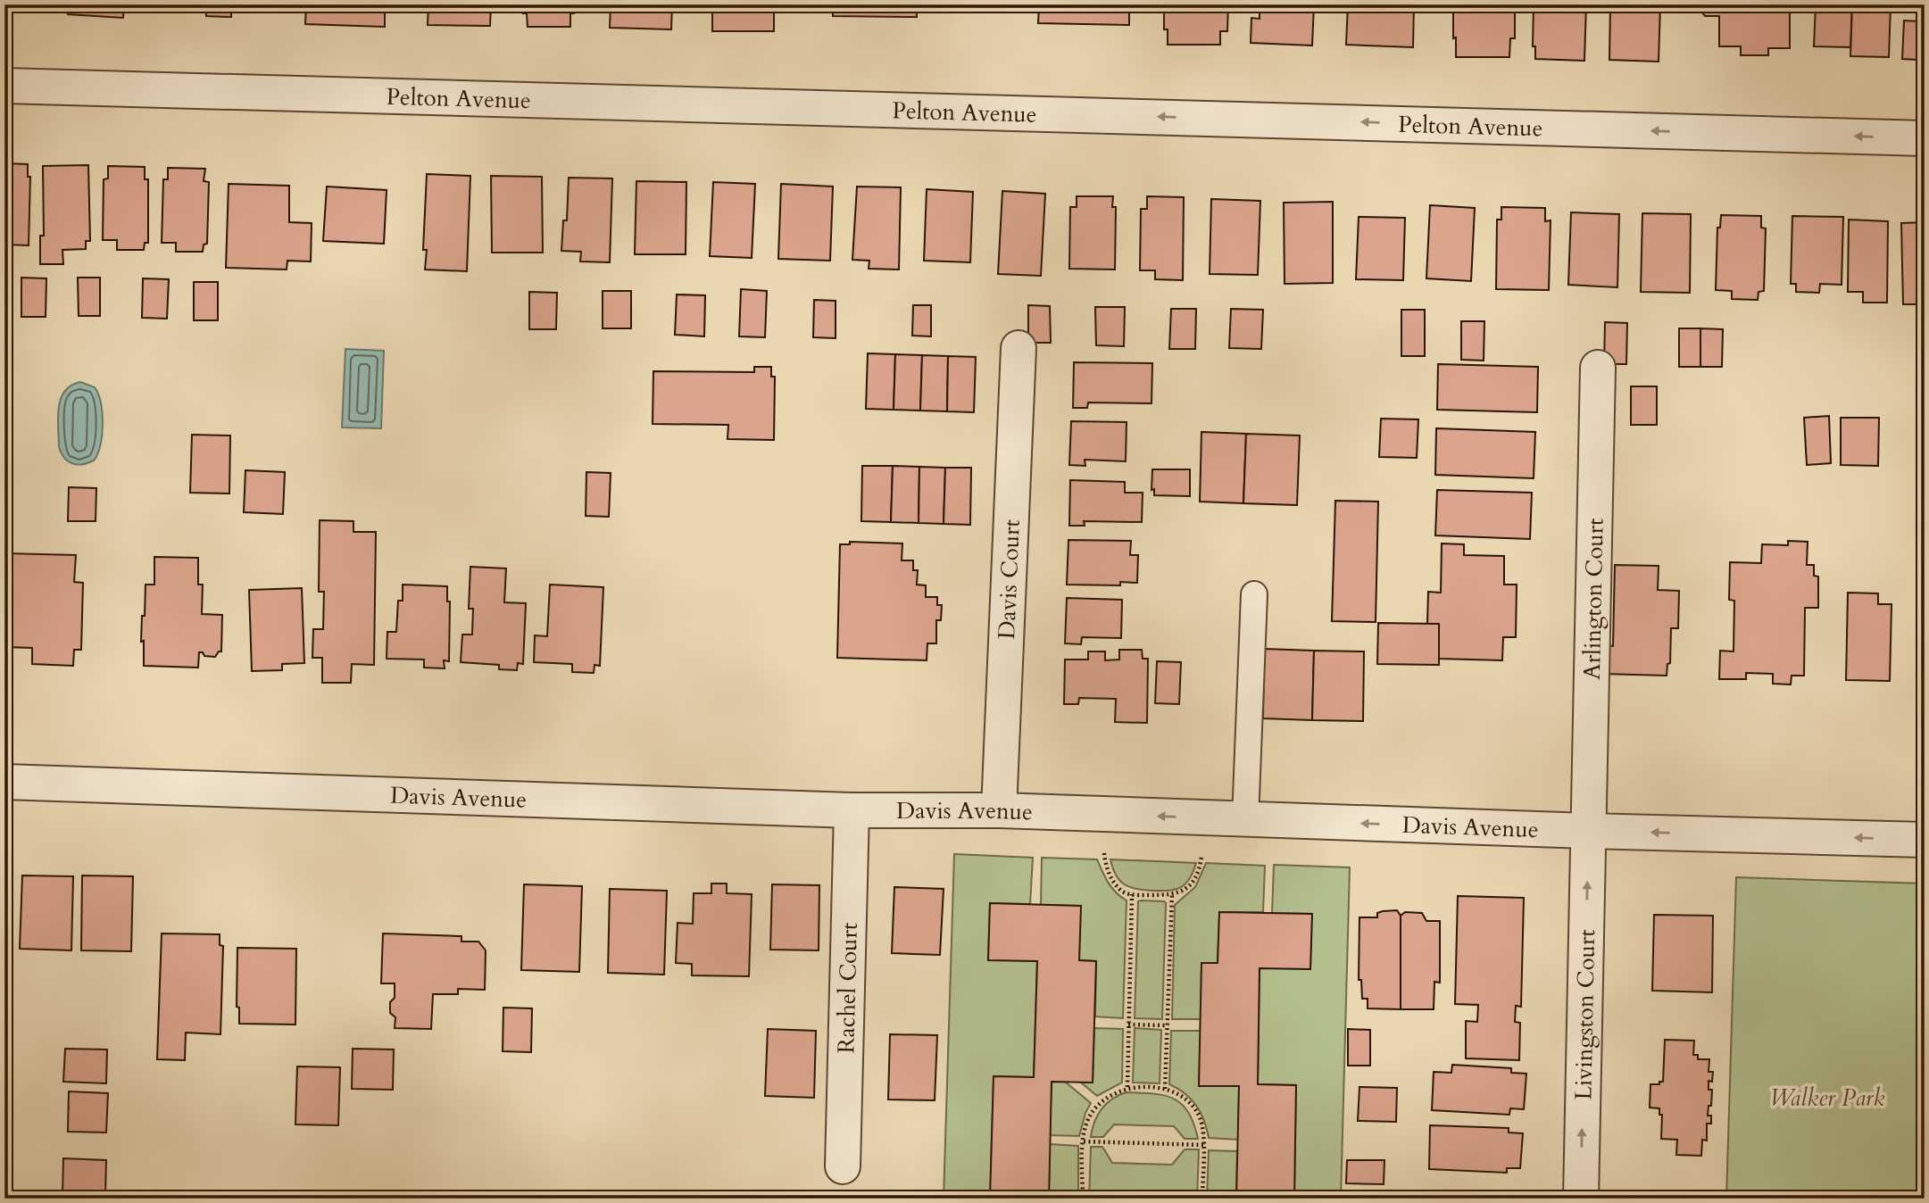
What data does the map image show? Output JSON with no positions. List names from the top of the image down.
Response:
{
  "streets": {
    "street": [
      "Pelton Avenue",
      "Davis Court",
      "Arlington Court",
      "Davis Avenue",
      "Rachel Court",
      "Livingston Court"
    ]
  },
  "crossings": [
    ["Davis Court", "Davis Avenue"],
    ["Arlington Court", "Davis Avenue"],
    ["Arlington Court", "Livingston Court"],
    ["Davis Avenue", "Rachel Court"],
    ["Davis Avenue", "Livingston Court"]
  ],
  "one_way": ["Pelton Avenue", "Davis Avenue", "Livingston Court"],
  "parks": ["Walker Park"]
}
